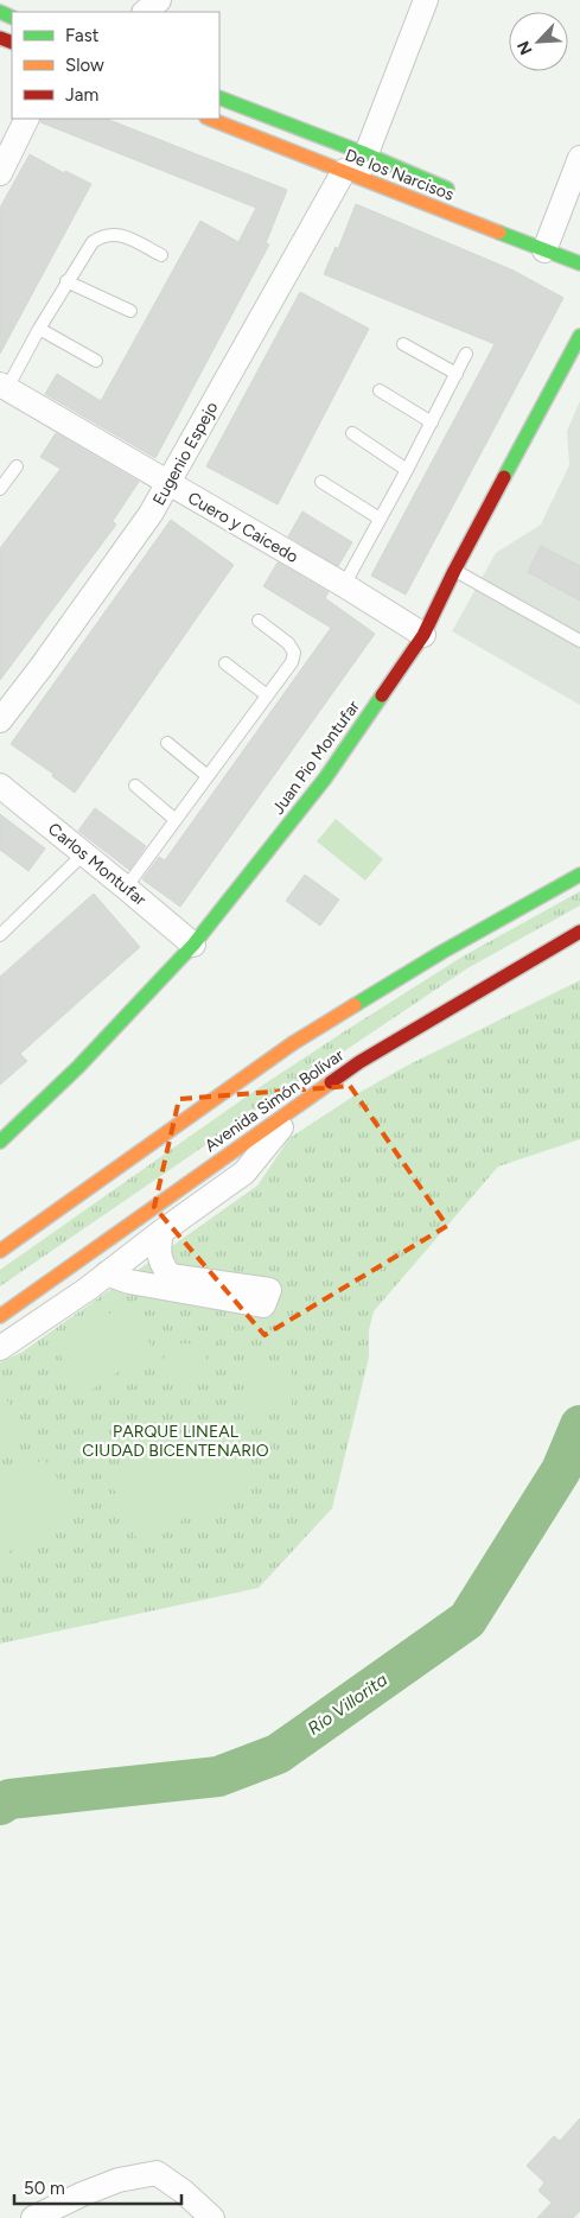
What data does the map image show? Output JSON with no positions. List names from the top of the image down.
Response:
{
  "streets": {
    "main road": ["De los Narcisos", "Juan Pio Montufar", "Avenida Simón Bolívar"],
    "street": ["Eugenio Espejo", "Cuero y Caicedo", "Carlos Montufar"]
  },
  "crossings": [
    ["De los Narcisos", "Eugenio Espejo"],
    ["Eugenio Espejo", "Cuero y Caicedo"],
    ["Cuero y Caicedo", "Juan Pio Montufar"],
    ["Juan Pio Montufar", "Carlos Montufar"]
  ],
  "water": ["Río Villorita"],
  "parks": ["PARQUE LINEAL CIUDAD BICENTENARIO"],
  "legend": ["Fast", "Slow", "Jam"],
  "scale_bar": "50 m",
  "north": "bottom left"
}
